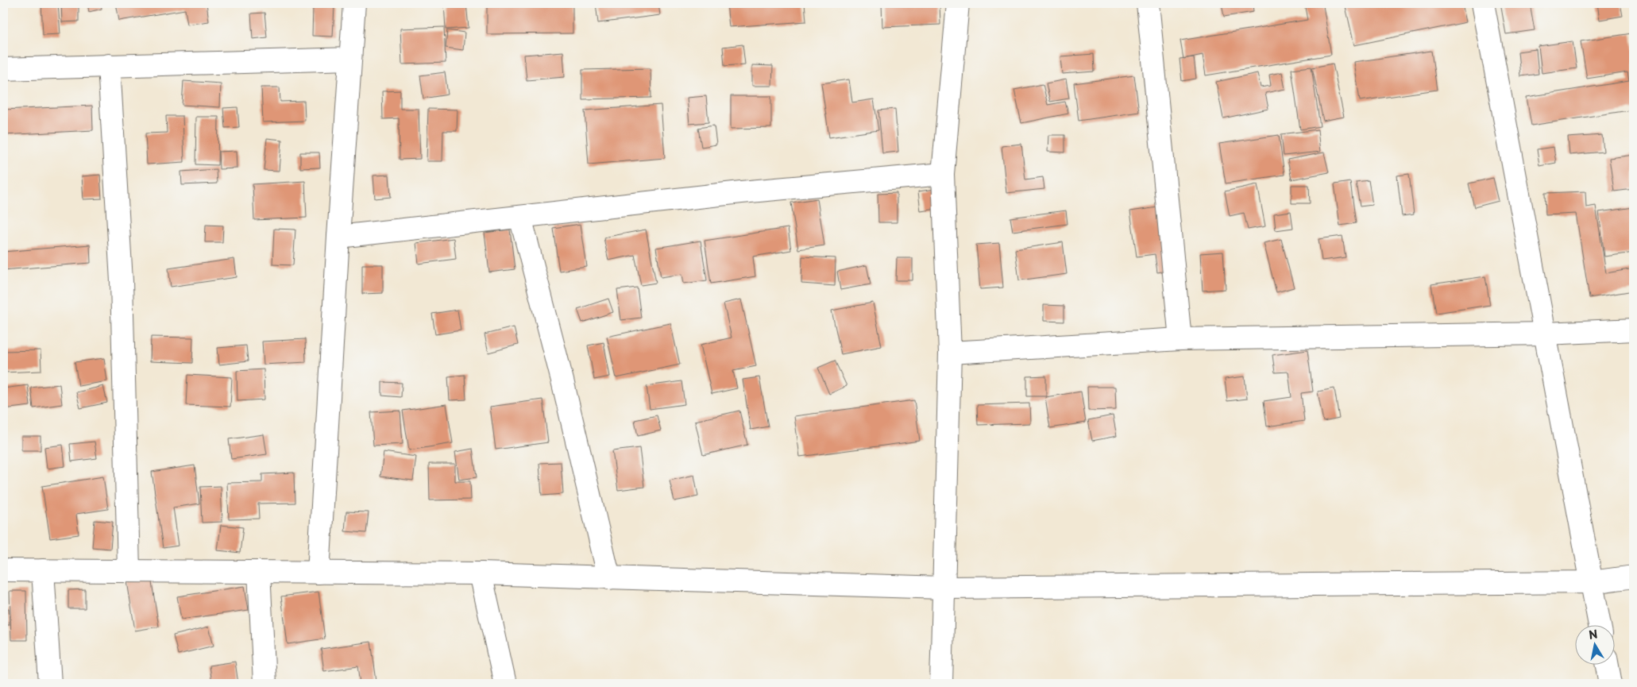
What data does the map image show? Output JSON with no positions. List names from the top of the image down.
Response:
{
  "north": "top"
}
